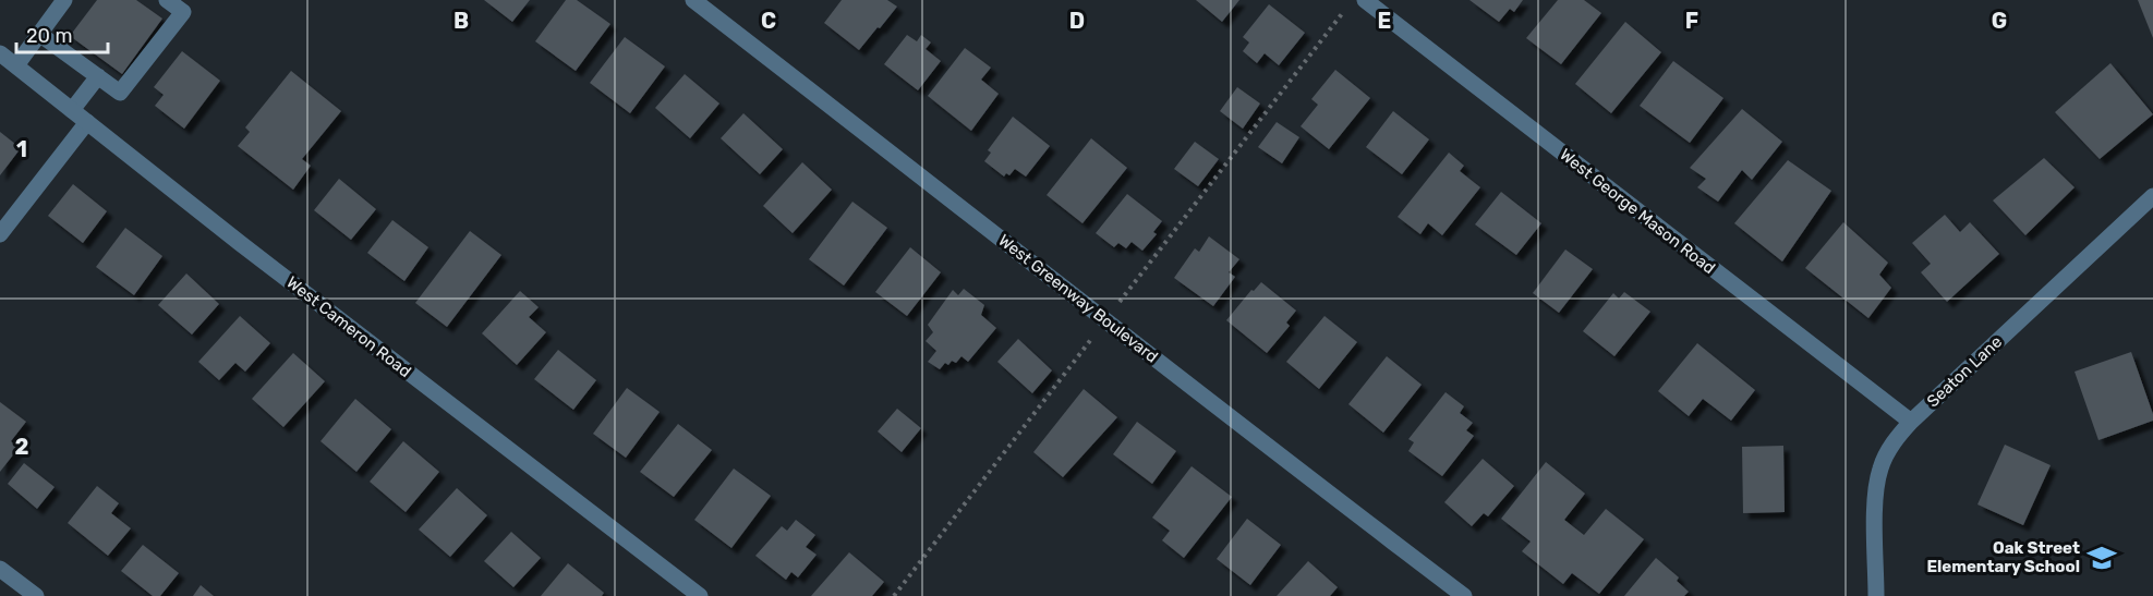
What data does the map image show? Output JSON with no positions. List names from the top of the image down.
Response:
{
  "streets": {
    "street": [
      "West George Mason Road",
      "West Greenway Boulevard",
      "West Cameron Road",
      "Seaton Lane"
    ]
  },
  "crossings": [
    ["West George Mason Road", "Seaton Lane"]
  ],
  "places": {
    "school or university": ["Oak Street Elementary School"]
  },
  "scale_bar": "20 m",
  "grid": {
    "columns": [
      "B",
      "C",
      "D",
      "E",
      "F",
      "G"
    ],
    "rows": ["1", "2"]
  }
}
